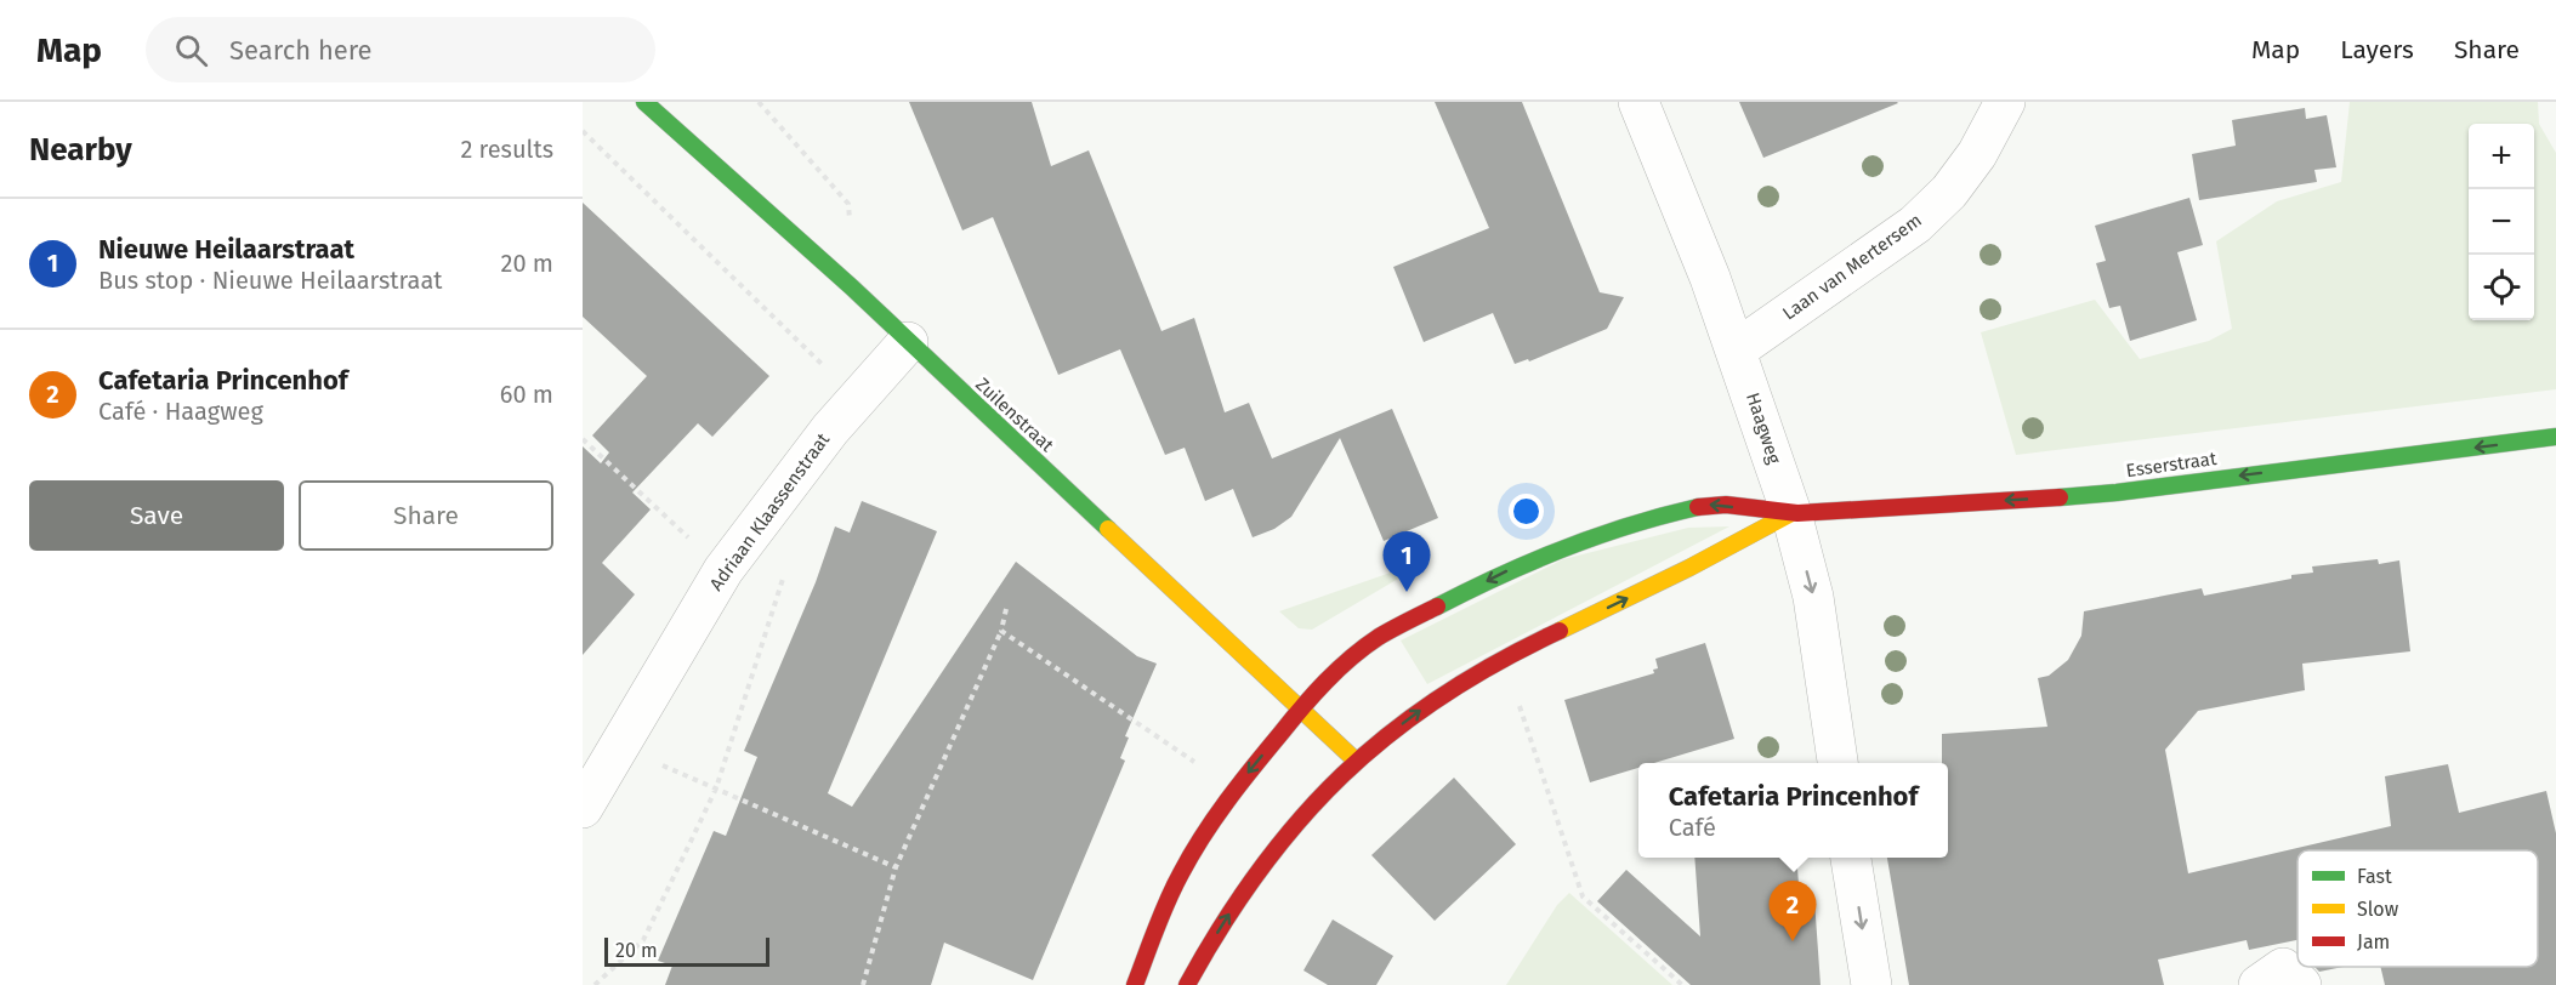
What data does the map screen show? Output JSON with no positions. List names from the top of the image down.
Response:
{
  "streets": {
    "street": [
      "Laan van Mertersem",
      "Zuilenstraat",
      "Haagweg",
      "Esserstraat",
      "Adriaan Klaassenstraat"
    ]
  },
  "crossings": [
    ["Laan van Mertersem", "Haagweg"],
    ["Zuilenstraat", "Esserstraat"],
    ["Zuilenstraat", "Adriaan Klaassenstraat"],
    ["Haagweg", "Esserstraat"]
  ],
  "one_way": ["Haagweg"],
  "legend": ["Fast", "Slow", "Jam"],
  "scale_bar": "20 m",
  "page": {
    "header": "Map",
    "search": "Search here",
    "nav": ["Map", "Layers", "Share"],
    "heading": ["Nearby", "2 results"],
    "map_buttons": ["+", "−"],
    "list": [
      {
        "mark": "1",
        "name": "Nieuwe Heilaarstraat",
        "note": "Bus stop · Nieuwe Heilaarstraat",
        "value": "20 m"
      },
      {
        "mark": "2",
        "name": "Cafetaria Princenhof",
        "note": "Café · Haagweg",
        "value": "60 m"
      }
    ],
    "buttons": ["Save", "Share"],
    "pins": ["1", "2"],
    "popup": ["Cafetaria Princenhof", "Café"],
    "scale": "20 m"
  }
}
